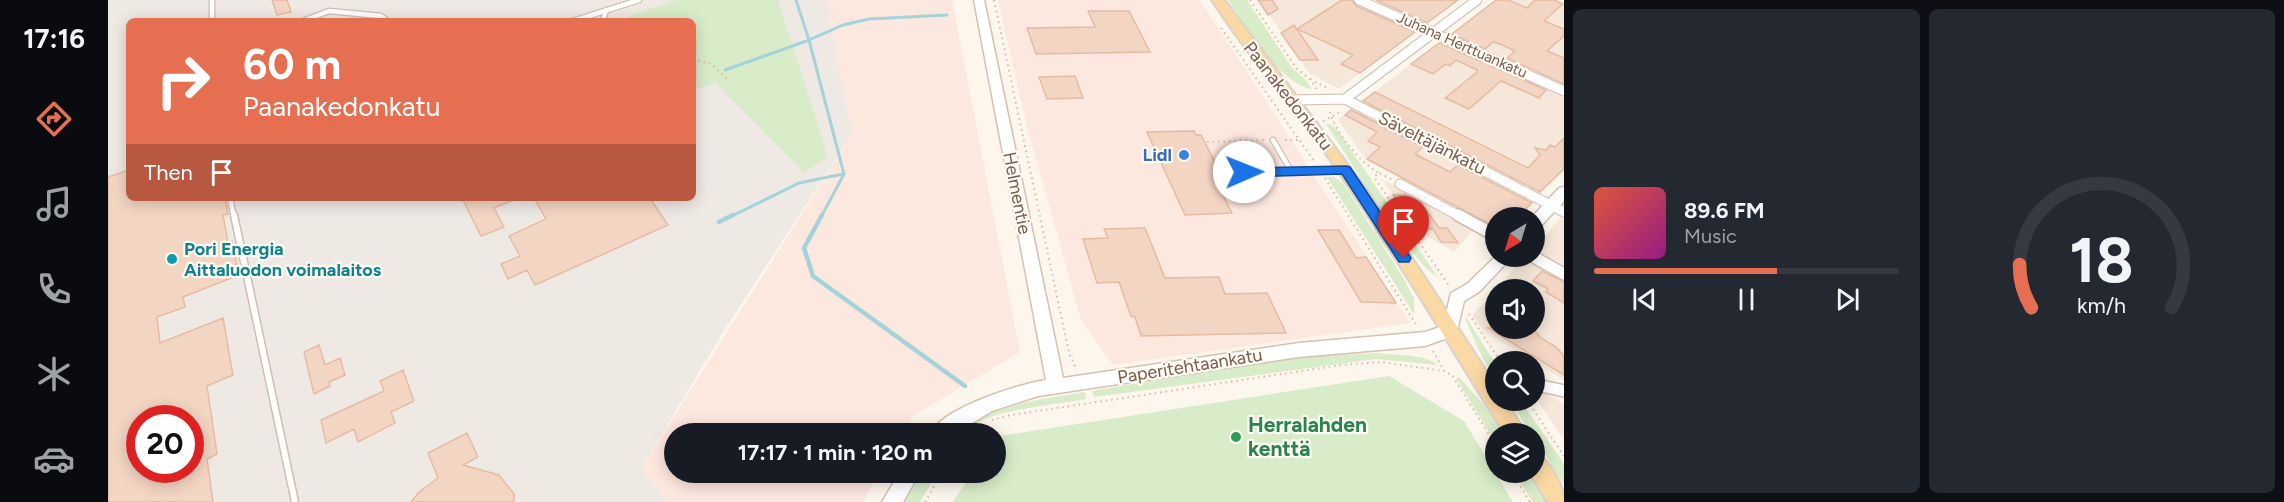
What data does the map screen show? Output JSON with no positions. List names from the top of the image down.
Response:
{
  "streets": {
    "main road": ["Paanakedonkatu"],
    "street": [
      "Juhana Herttuankatu",
      "Säveltäjänkatu",
      "Helmentie",
      "Paperitehtaankatu"
    ]
  },
  "crossings": [
    ["Paanakedonkatu", "Paperitehtaankatu"],
    ["Helmentie", "Paperitehtaankatu"]
  ],
  "places": ["Lidl", "Pori Energia Aittaluodon voimalaitos", "Herralahden kenttä"],
  "north": "bottom left",
  "page": {
    "tabs": "17:16",
    "turn": ["60 m", "Paanakedonkatu"],
    "then": "Then",
    "song": ["89.6 FM", "Music"],
    "limit": "20",
    "trip": "17:17 · 1 min · 120 m",
    "gauge": ["18", "km/h"]
  }
}
